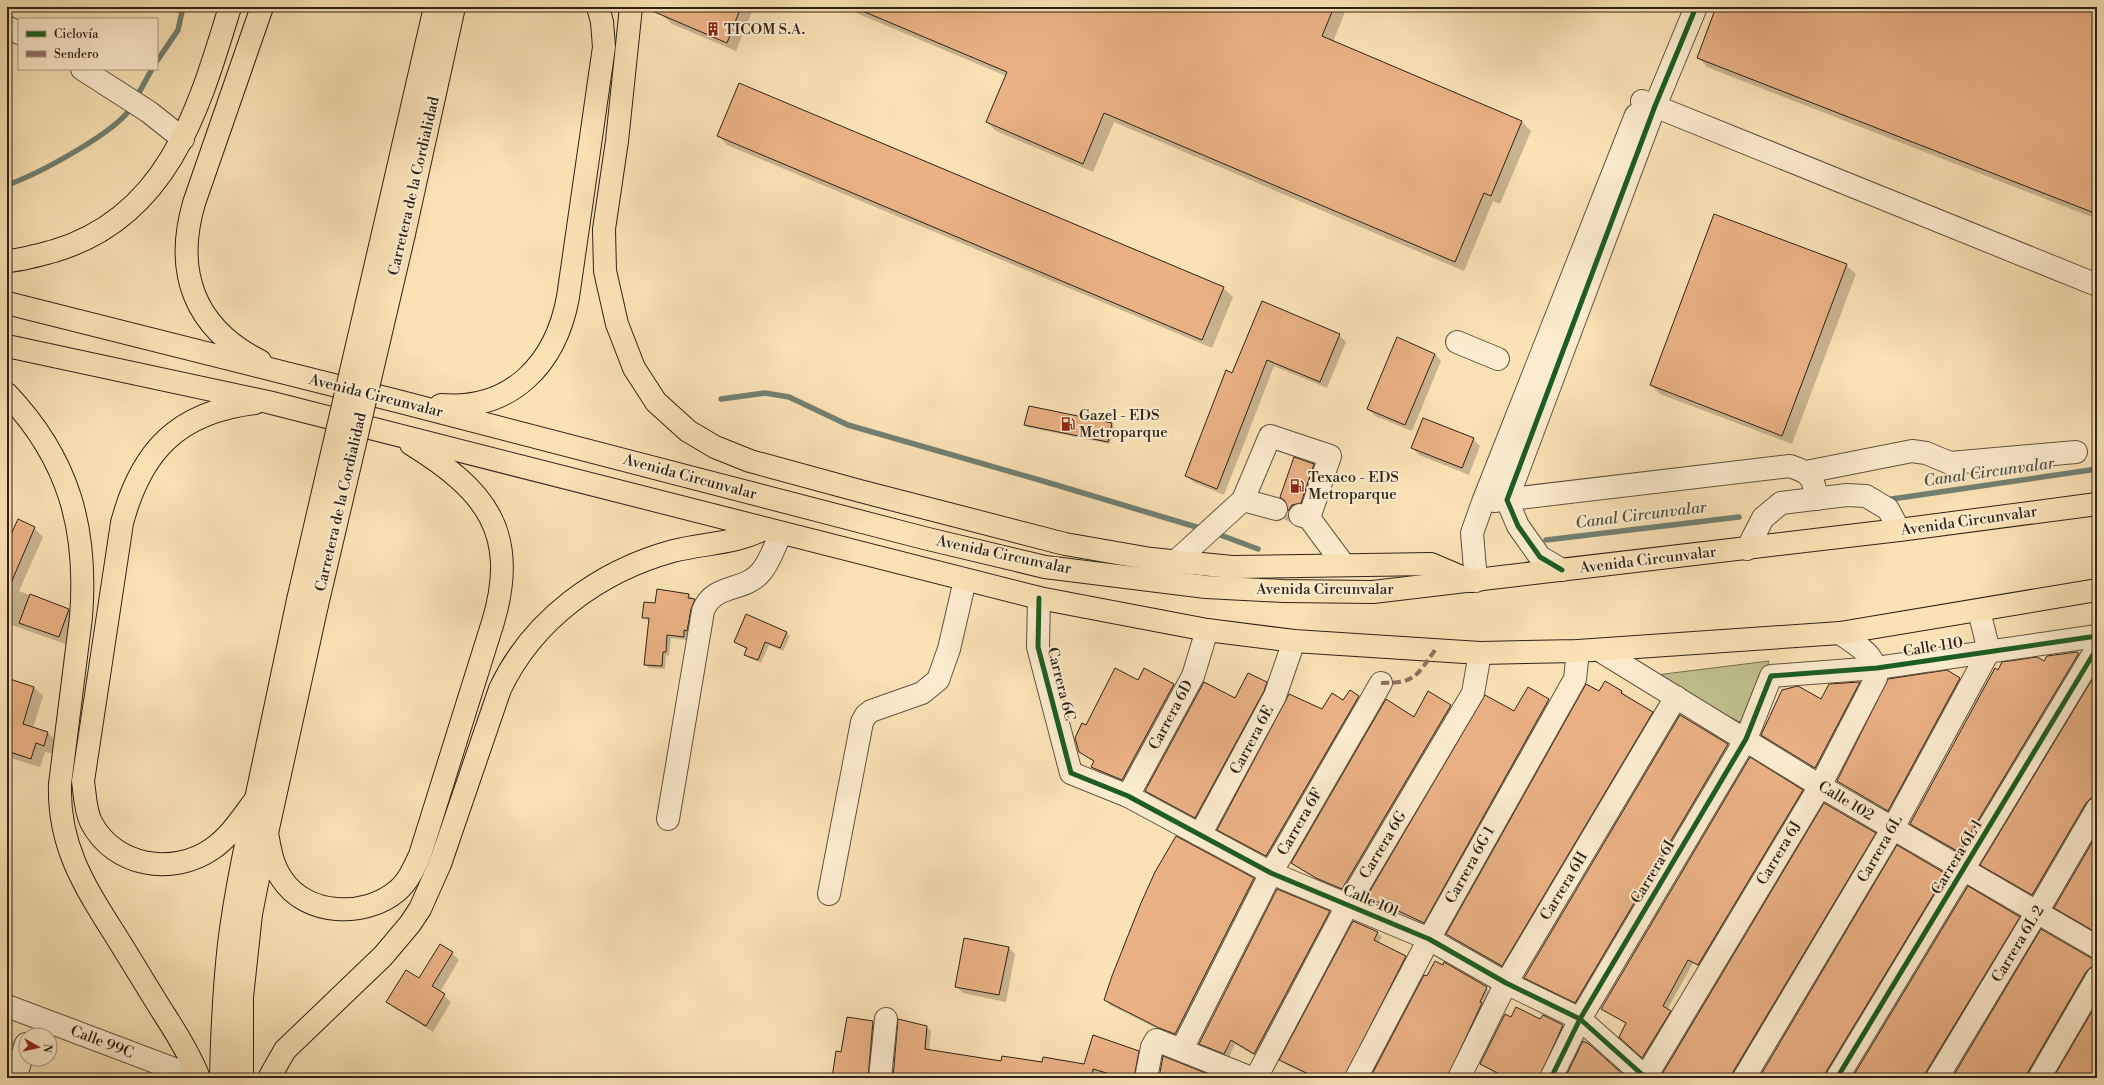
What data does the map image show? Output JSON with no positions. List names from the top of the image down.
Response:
{
  "streets": {
    "main road": ["Carretera de la Cordialidad", "Avenida Circunvalar"],
    "street": [
      "Calle 110",
      "Carrera 6C",
      "Carrera 6D",
      "Carrera 6E",
      "Calle 102",
      "Carrera 6F",
      "Carrera 6G",
      "Carrera 6L",
      "Carrera 6J",
      "Carrera 6L 1",
      "Carrera 6G 1",
      "Carrera 6I",
      "Carrera 6H",
      "Calle 101",
      "Carrera 6L 2",
      "Calle 99C"
    ]
  },
  "crossings": [
    ["Avenida Circunvalar", "Carrera 6C"],
    ["Avenida Circunvalar", "Carrera 6D"],
    ["Avenida Circunvalar", "Carrera 6E"],
    ["Avenida Circunvalar", "Calle 102"],
    ["Avenida Circunvalar", "Carrera 6G"],
    ["Avenida Circunvalar", "Carrera 6G 1"],
    ["Calle 110", "Carrera 6L"],
    ["Calle 110", "Carrera 6J"],
    ["Calle 110", "Carrera 6I"],
    ["Carrera 6C", "Calle 101"],
    ["Carrera 6D", "Calle 101"],
    ["Carrera 6E", "Calle 101"],
    ["Calle 102", "Carrera 6L"],
    ["Calle 102", "Carrera 6J"],
    ["Calle 102", "Carrera 6L 1"],
    ["Calle 102", "Carrera 6G 1"],
    ["Calle 102", "Carrera 6I"],
    ["Calle 102", "Carrera 6H"],
    ["Calle 102", "Carrera 6L 2"],
    ["Carrera 6F", "Calle 101"],
    ["Carrera 6G", "Calle 101"],
    ["Carrera 6J", "Calle 101"],
    ["Carrera 6G 1", "Calle 101"],
    ["Carrera 6I", "Calle 101"],
    ["Carrera 6H", "Calle 101"]
  ],
  "water": ["Canal Circunvalar"],
  "places": {
    "building": ["TICOM S.A."],
    "fuel station": ["Gazel - EDS Metroparque", "Texaco - EDS Metroparque"]
  },
  "legend": ["Ciclovía", "Sendero"],
  "north": "right"
}
